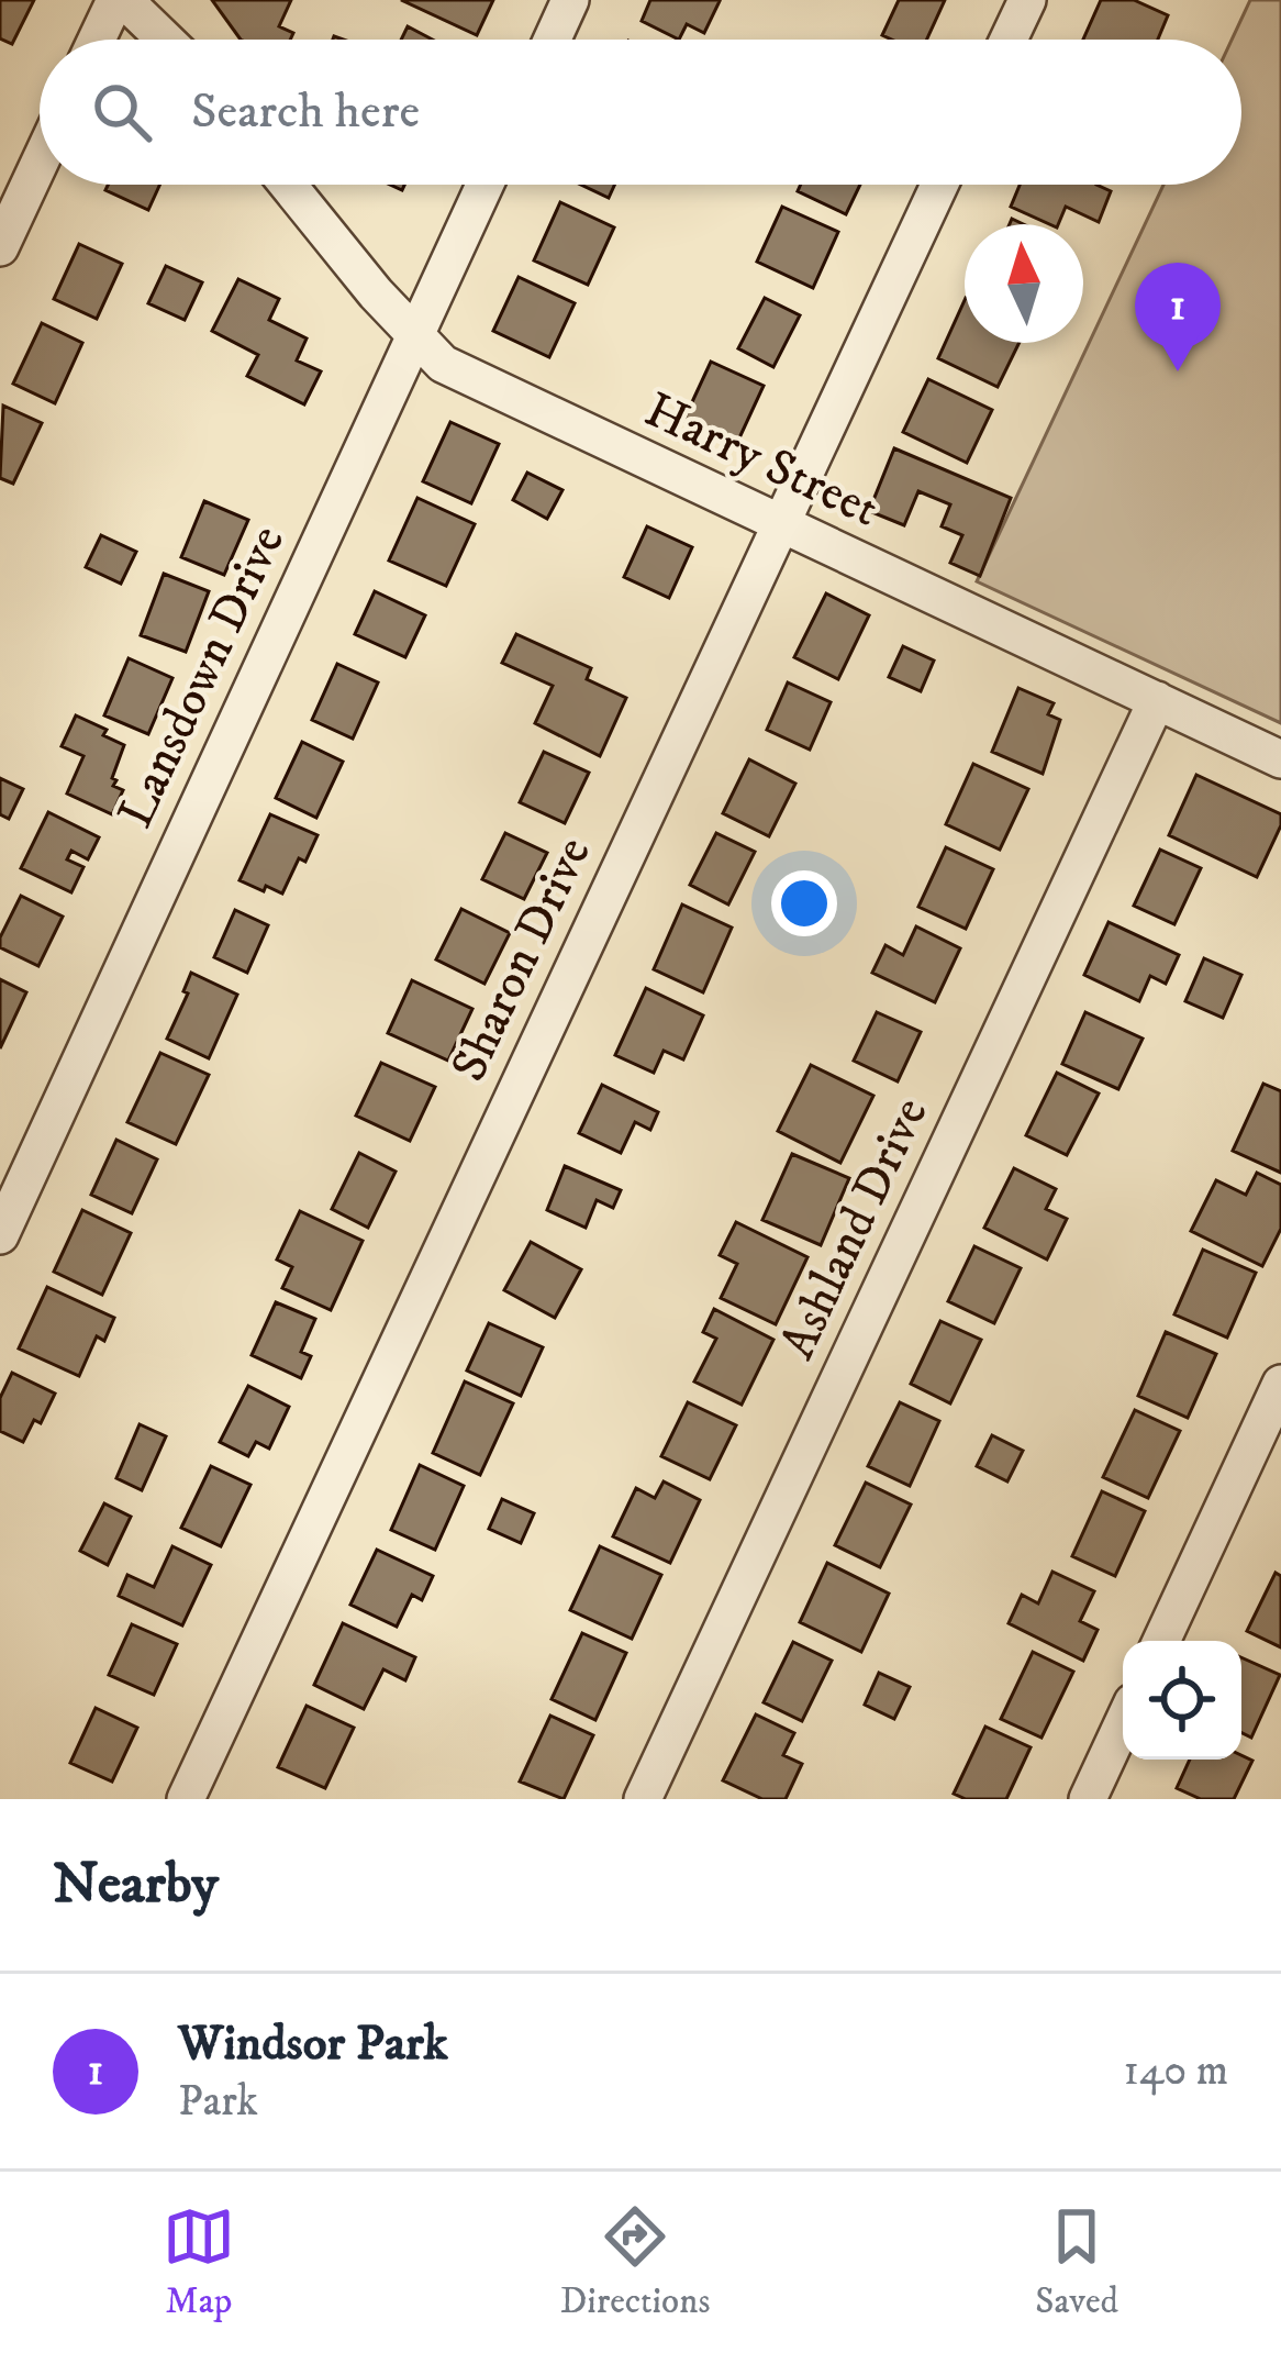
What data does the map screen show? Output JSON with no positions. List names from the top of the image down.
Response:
{
  "streets": {
    "street": [
      "Harry Street",
      "Lansdown Drive",
      "Sharon Drive",
      "Ashland Drive"
    ]
  },
  "crossings": [
    ["Harry Street", "Lansdown Drive"],
    ["Harry Street", "Sharon Drive"],
    ["Harry Street", "Ashland Drive"]
  ],
  "north": "top",
  "page": {
    "search": "Search here",
    "pins": "1",
    "heading": "Nearby",
    "list": [
      {
        "mark": "1",
        "name": "Windsor Park",
        "note": "Park",
        "value": "140 m"
      }
    ],
    "nav": ["Map", "Directions", "Saved"]
  }
}
